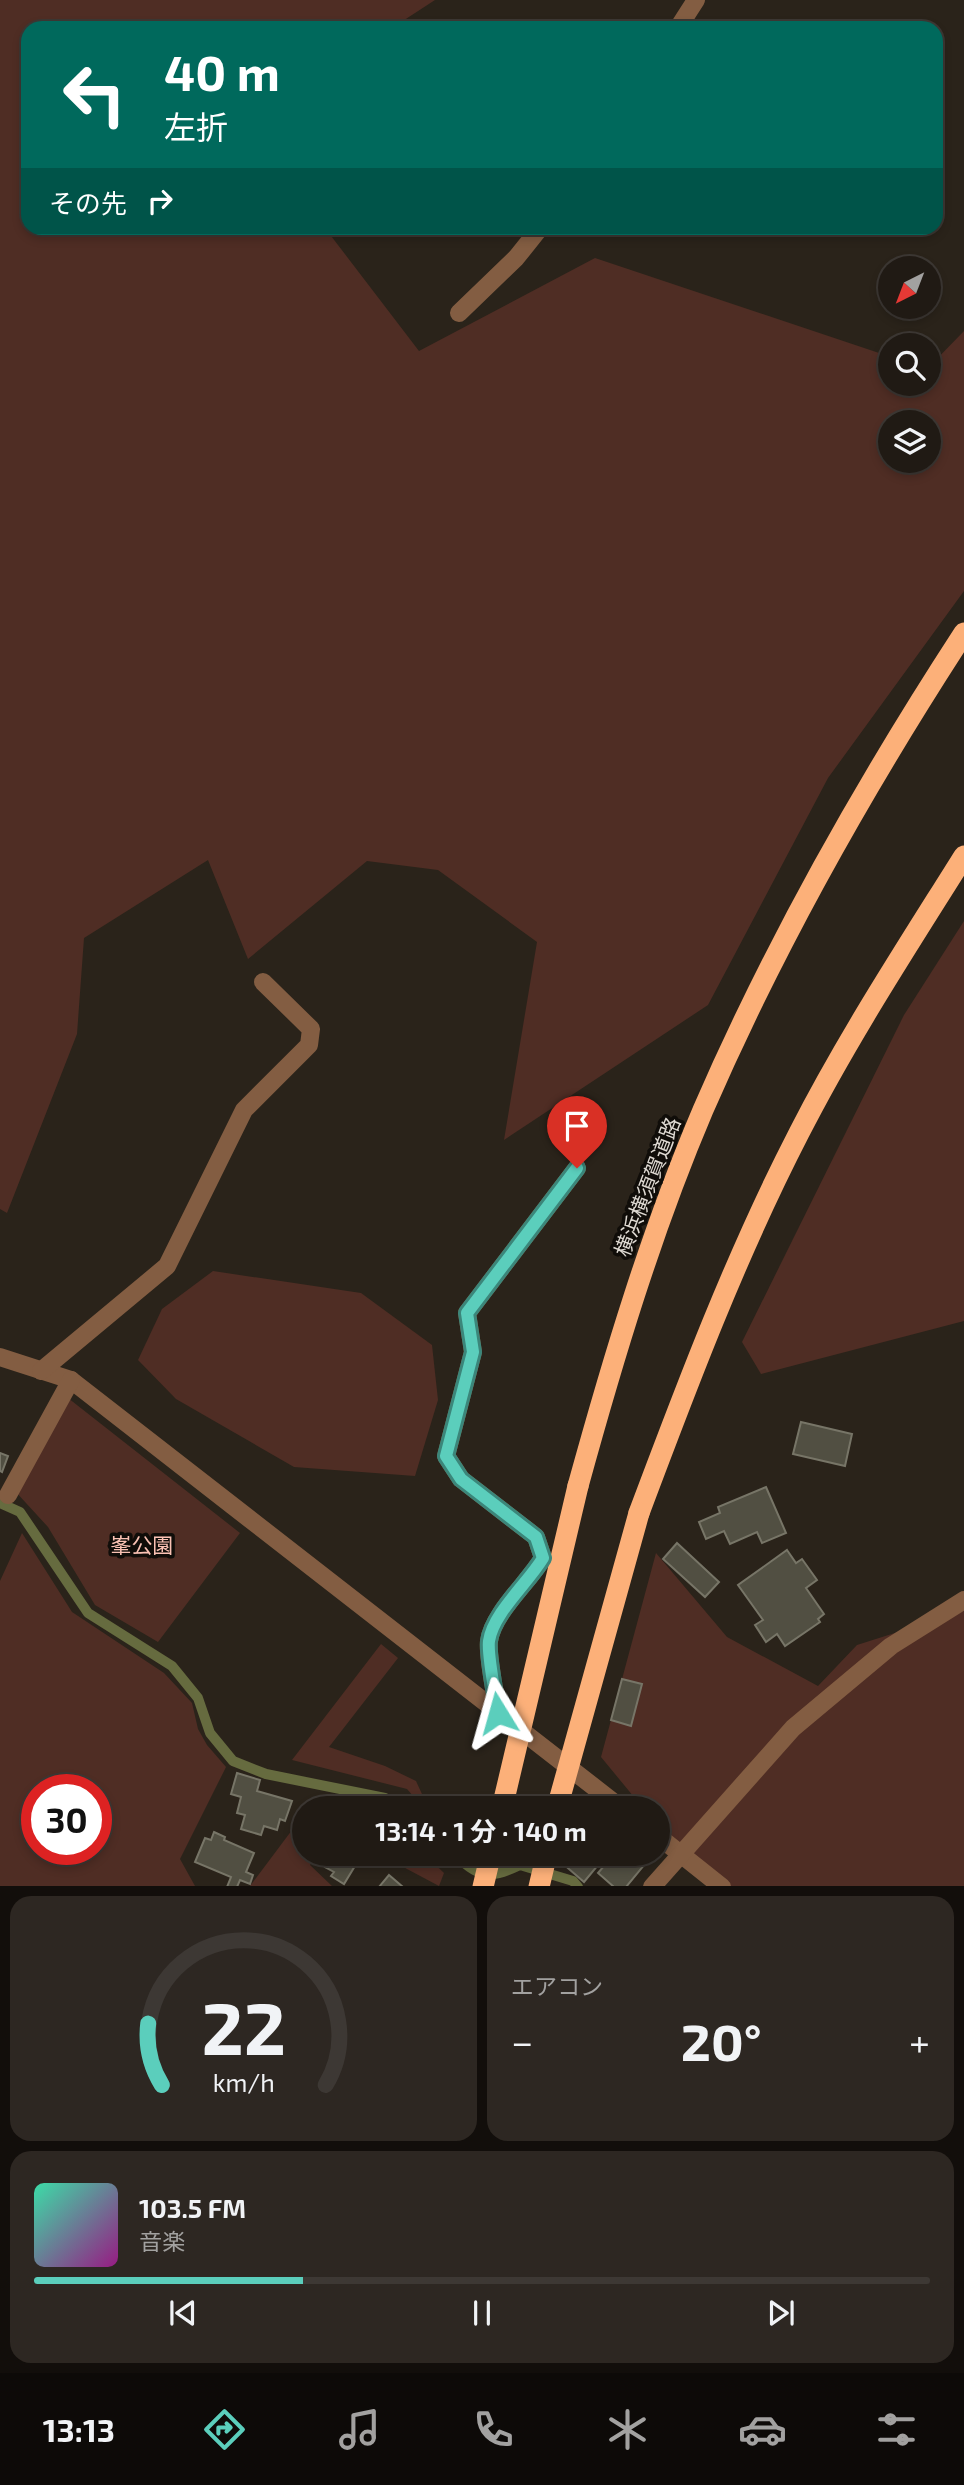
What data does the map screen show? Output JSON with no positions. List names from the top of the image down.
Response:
{
  "streets": {
    "highway": ["横浜横須賀道路"]
  },
  "parks": ["峯公園"],
  "north": "bottom left",
  "page": {
    "turn": ["40 m", "左折"],
    "then": "その先",
    "limit": "30",
    "trip": "13:14 · 1 分 · 140 m",
    "tile": "エアコン",
    "heat": ["−", "20°", "+"],
    "song": ["103.5 FM", "音楽"],
    "tabs": "13:13",
    "gauge": ["22", "km/h"]
  }
}
